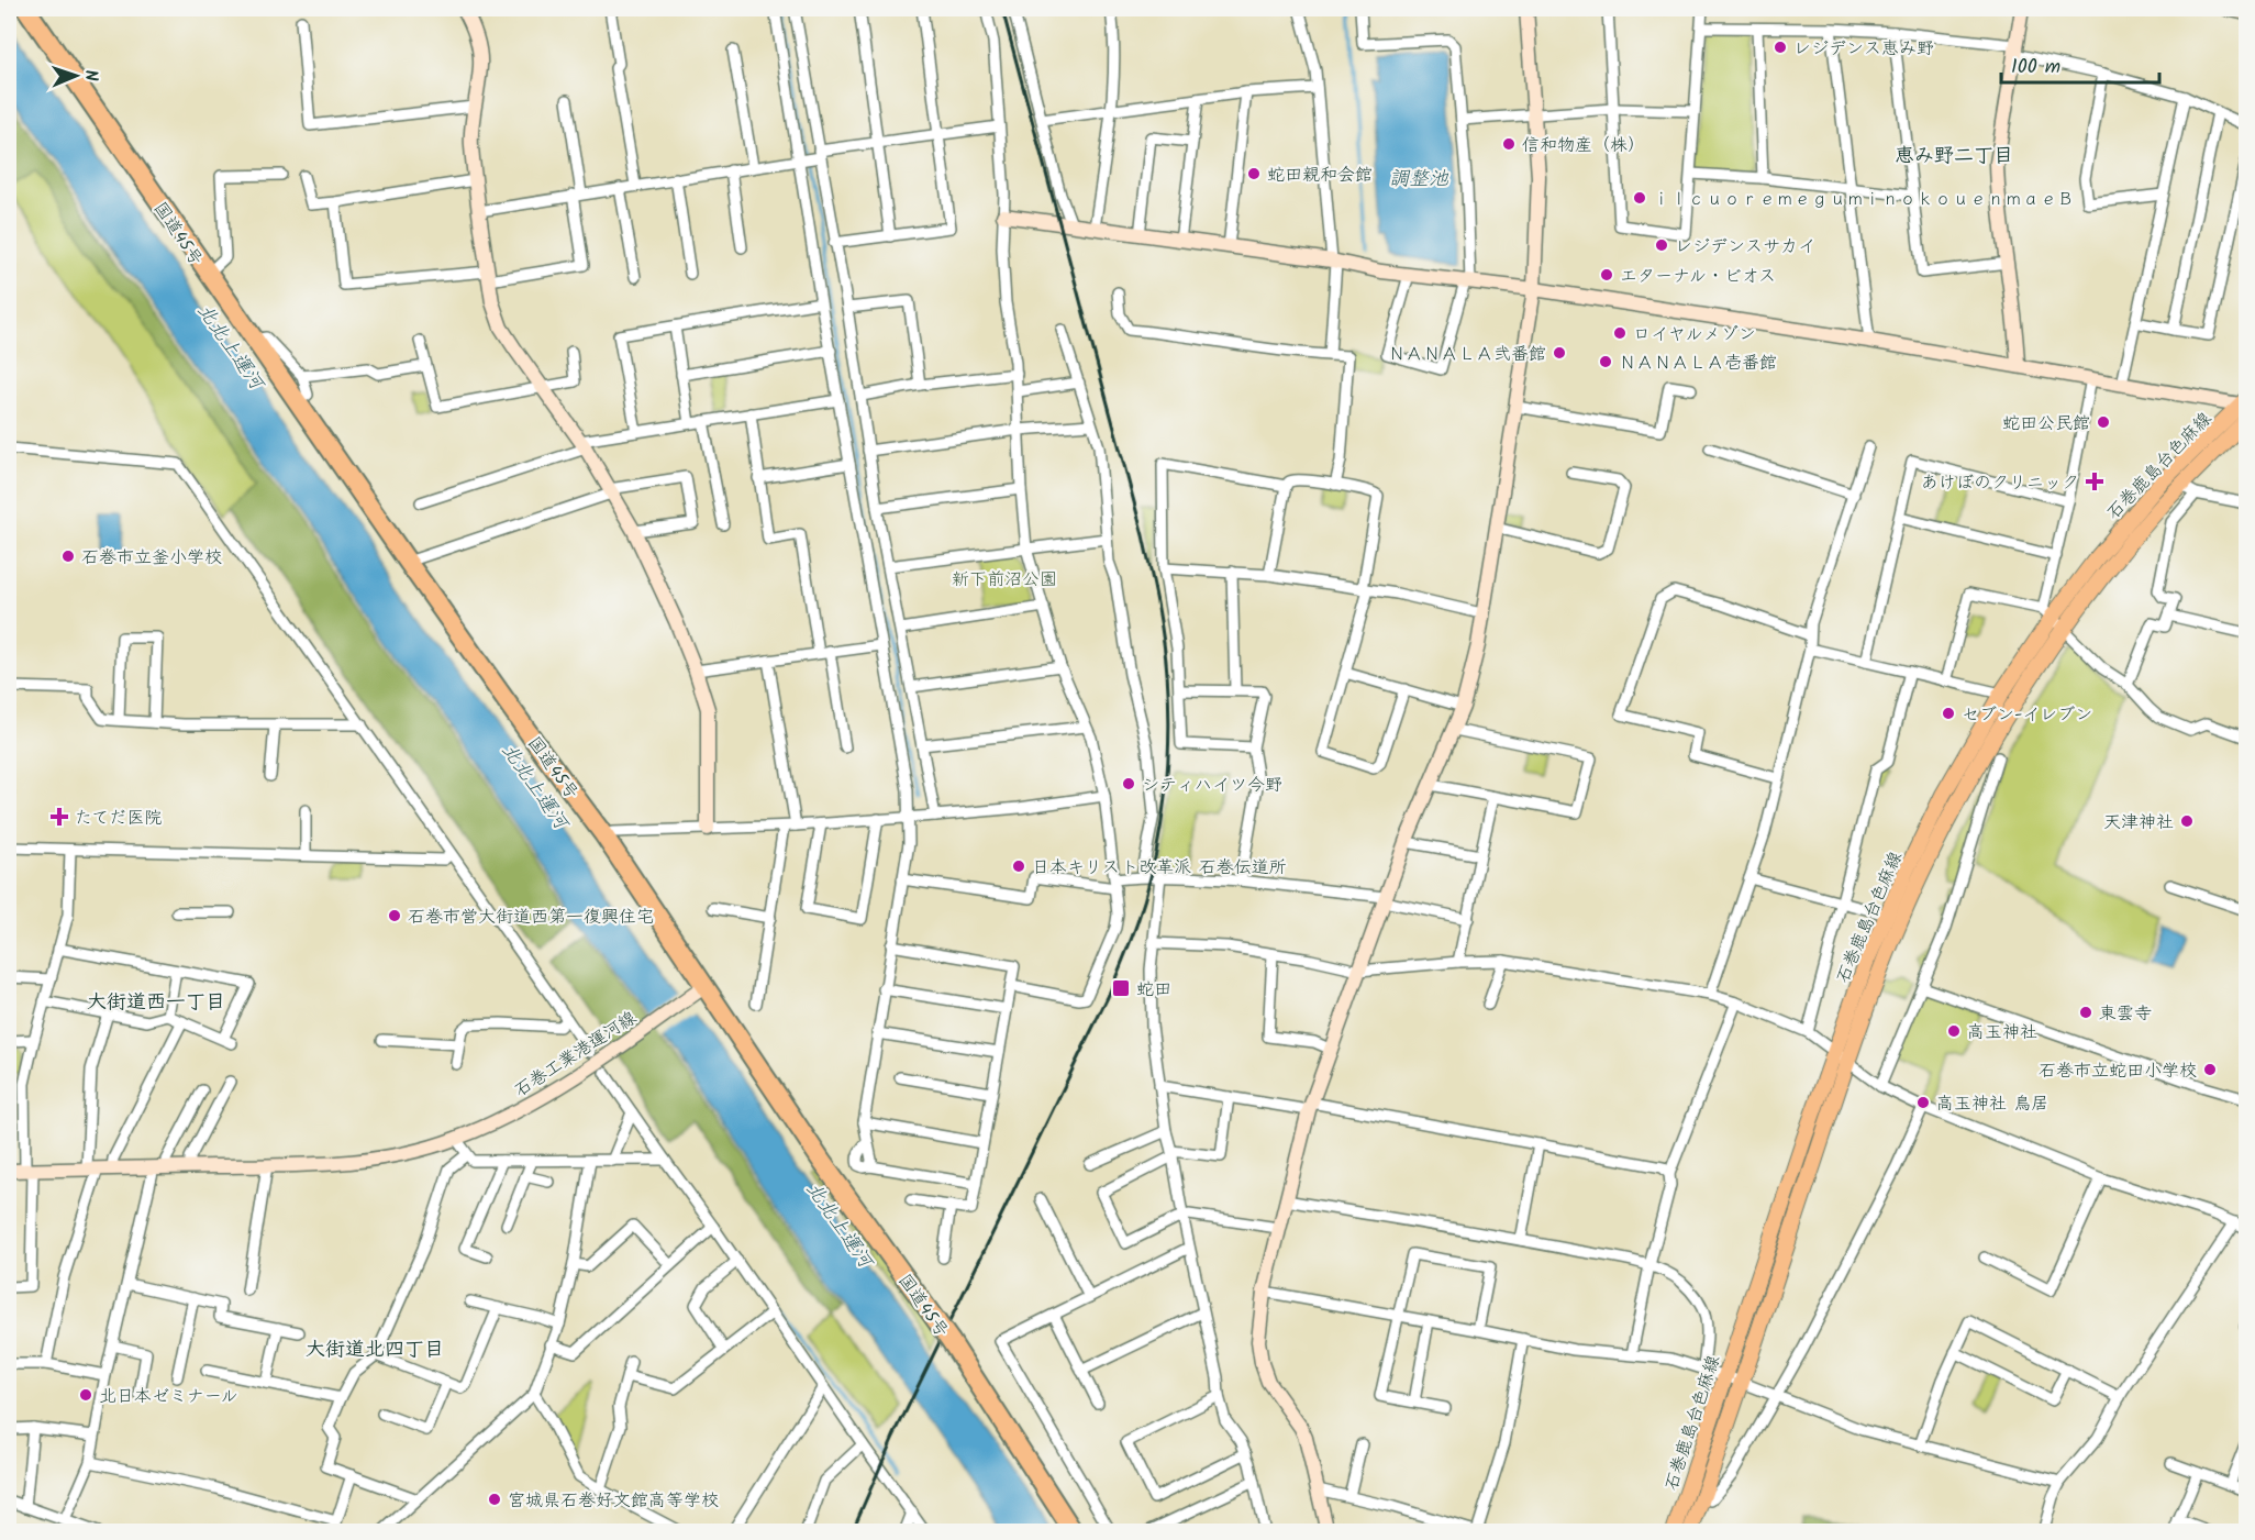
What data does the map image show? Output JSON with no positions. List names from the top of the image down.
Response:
{
  "streets": {
    "highway": ["国道45号"],
    "main road": ["石巻鹿島台色麻線"],
    "street": ["石巻工業港運河線"]
  },
  "crossings": [
    ["国道45号", "石巻工業港運河線"]
  ],
  "districts": ["恵み野二丁目", "大街道西一丁目", "大街道北四丁目"],
  "water": ["調整池", "北北上運河"],
  "parks": ["新下前沼公園"],
  "places": {
    "other": [
      "レジデンス恵み野",
      "信和物産（株）",
      "蛇田親和会館",
      "ｉｌｃｕｏｒｅｍｅｇｕｍｉｎｏｋｏｕｅｎｍａｅＢ",
      "レジデンスサカイ",
      "エターナル・ビオス",
      "ロイヤルメゾン",
      "ＮＡＮＡＬＡ弐番館",
      "ＮＡＮＡＬＡ壱番館",
      "蛇田公民館",
      "石巻市立釜小学校",
      "セブン-イレブン",
      "シティハイツ今野",
      "天津神社",
      "日本キリスト改革派 石巻伝道所",
      "石巻市営大街道西第一復興住宅",
      "東雲寺",
      "高玉神社",
      "石巻市立蛇田小学校",
      "高玉神社 鳥居",
      "北日本ゼミナール",
      "宮城県石巻好文館高等学校"
    ],
    "health": ["あけぼのクリニック", "たてだ医院"],
    "transit": ["蛇田"]
  },
  "scale_bar": "100 m",
  "north": "right"
}
